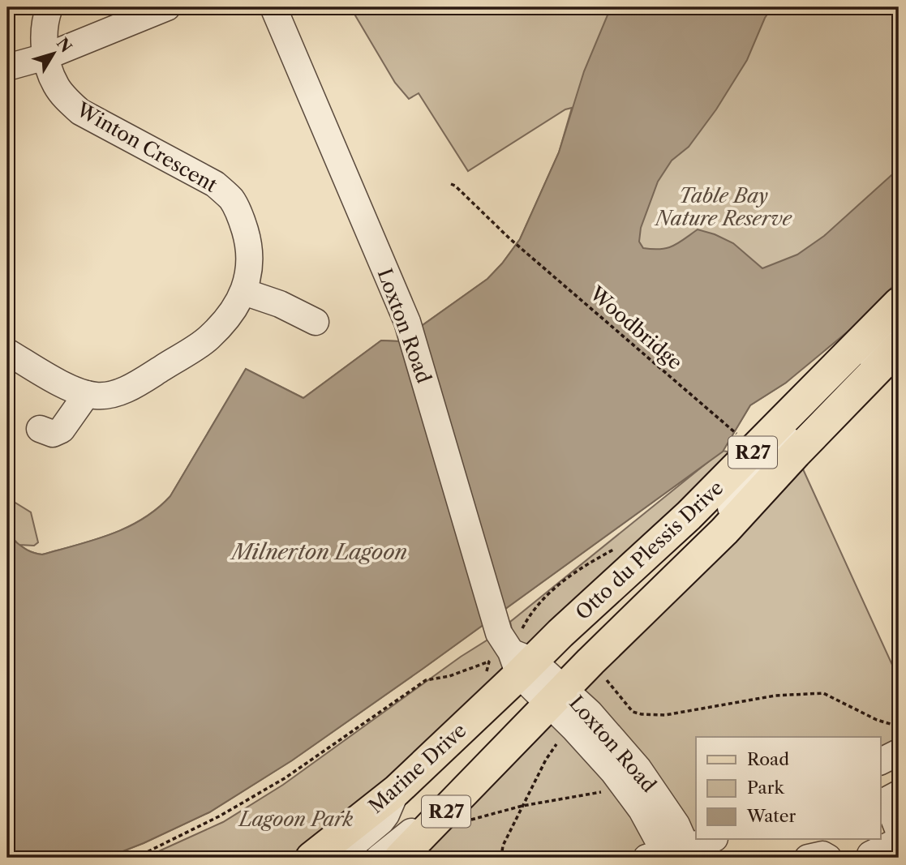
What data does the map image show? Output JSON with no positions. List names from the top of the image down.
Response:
{
  "streets": {
    "main road": ["R27", "Otto du Plessis Drive", "Marine Drive"],
    "street": ["Winton Crescent", "Loxton Road"],
    "path": ["Woodbridge"]
  },
  "crossings": [
    ["Loxton Road", "R27"],
    ["Loxton Road", "Otto du Plessis Drive"],
    ["Loxton Road", "Marine Drive"],
    ["R27", "Otto du Plessis Drive"],
    ["Otto du Plessis Drive", "Marine Drive"]
  ],
  "water": ["Milnerton Lagoon"],
  "parks": ["Table Bay Nature Reserve", "Lagoon Park"],
  "legend": ["Road", "Park", "Water"],
  "north": "top right"
}
